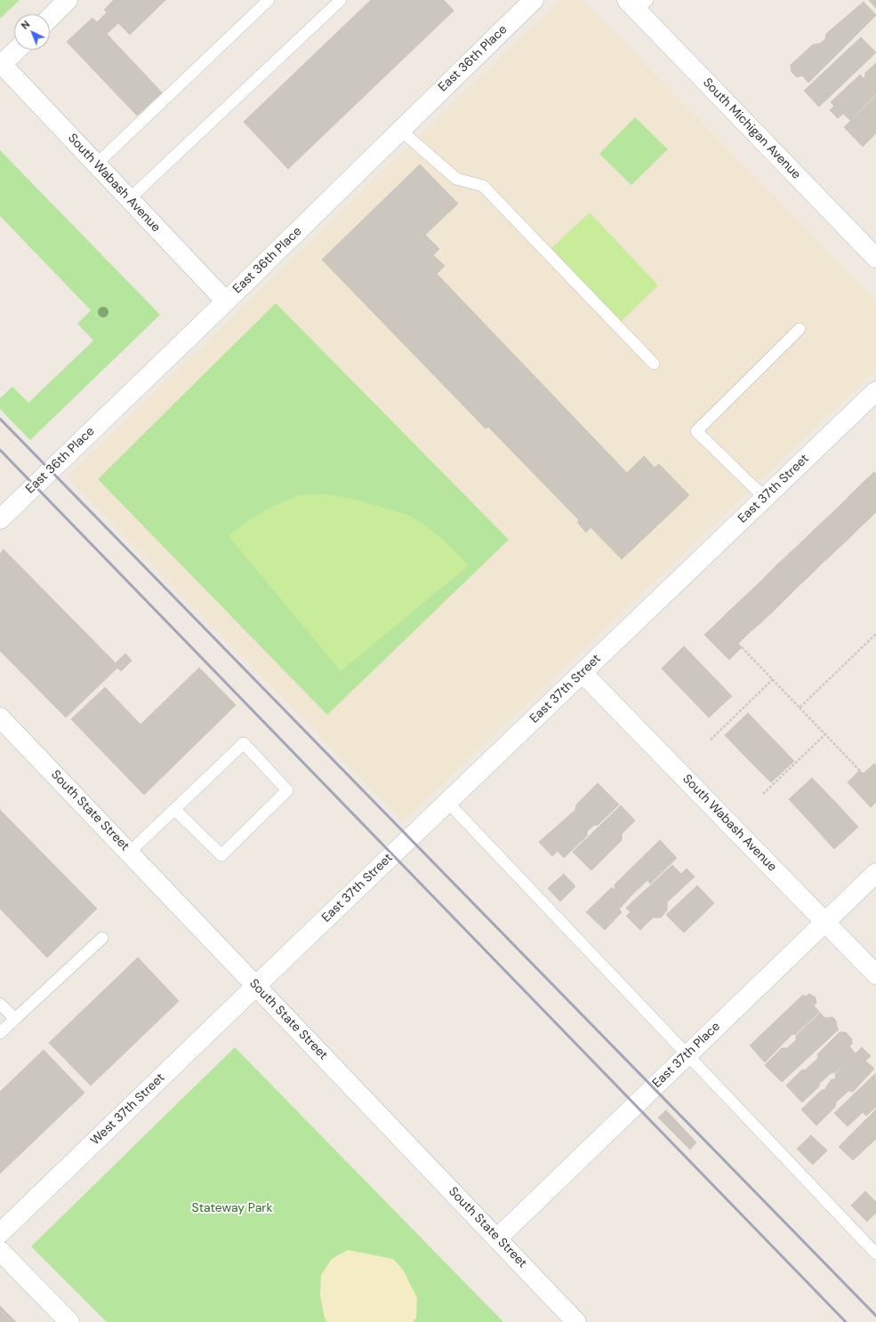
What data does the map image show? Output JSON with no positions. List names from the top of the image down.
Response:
{
  "streets": {
    "street": [
      "East 36th Place",
      "South Michigan Avenue",
      "South Wabash Avenue",
      "East 37th Street",
      "South State Street",
      "East 37th Place",
      "West 37th Street"
    ]
  },
  "crossings": [
    ["East 36th Place", "South Wabash Avenue"],
    ["South Wabash Avenue", "East 37th Street"],
    ["South Wabash Avenue", "East 37th Place"],
    ["East 37th Street", "South State Street"],
    ["East 37th Street", "West 37th Street"],
    ["South State Street", "East 37th Place"],
    ["South State Street", "West 37th Street"]
  ],
  "parks": ["Stateway Park"],
  "north": "top left"
}
